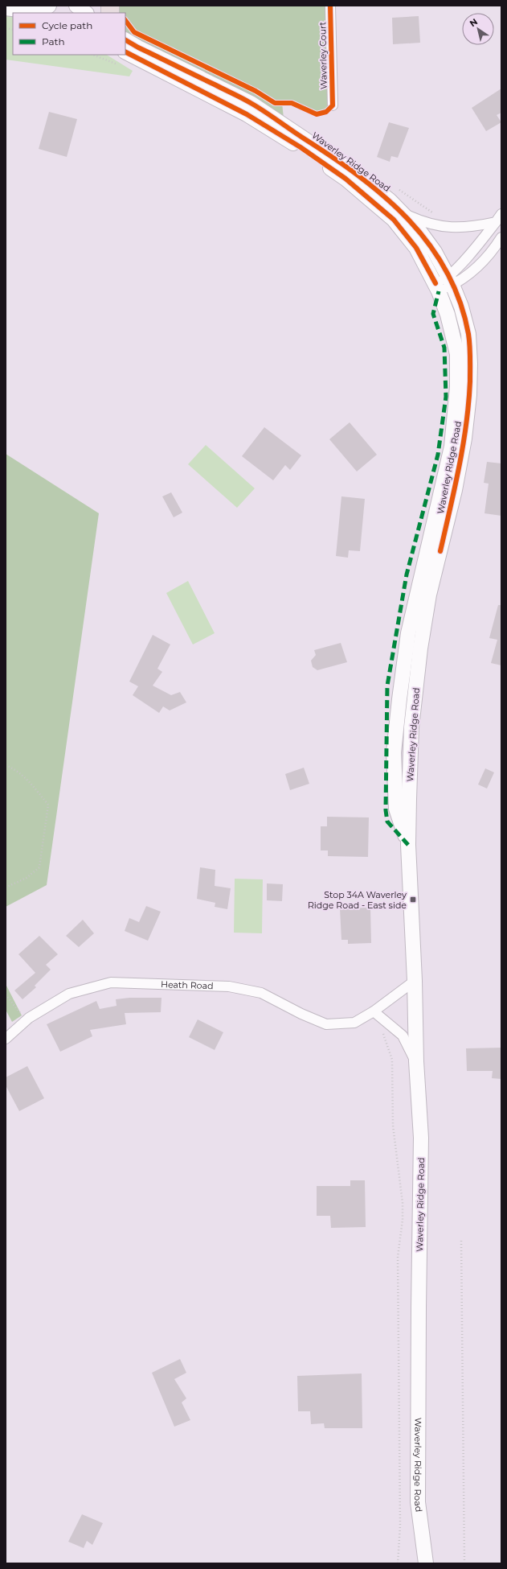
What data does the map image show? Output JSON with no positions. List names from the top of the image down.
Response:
{
  "streets": {
    "main road": ["Waverley Ridge Road"],
    "street": ["Waverley Court", "Heath Road"]
  },
  "crossings": [
    ["Waverley Ridge Road", "Heath Road"]
  ],
  "places": {
    "transit": ["Stop 34A Waverley Ridge Road - East side"]
  },
  "legend": ["Cycle path", "Path"],
  "north": "top left"
}
